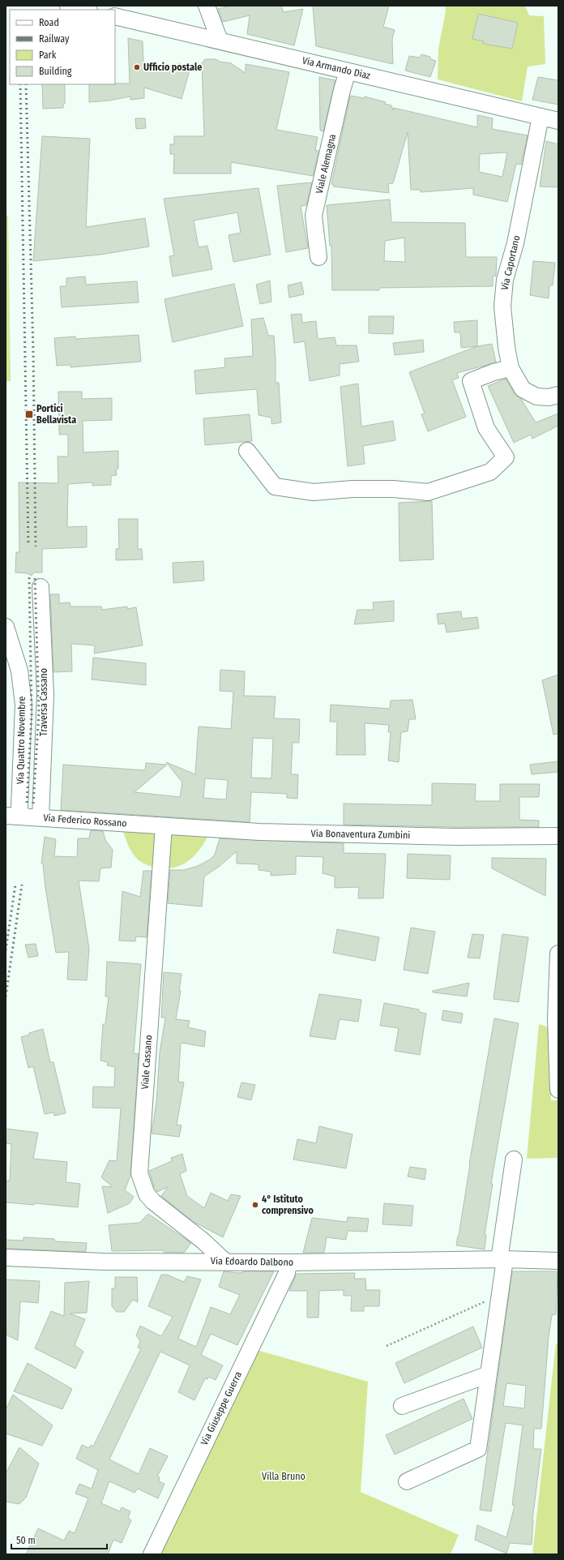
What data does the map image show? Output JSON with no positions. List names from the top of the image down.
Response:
{
  "streets": {
    "street": [
      "Via Armando Diaz",
      "Viale Alemagna",
      "Via Caportano",
      "Traversa Cassano",
      "Via Quattro Novembre",
      "Via Federico Rossano",
      "Via Bonaventura Zumbini",
      "Viale Cassano",
      "Via Edoardo Dalbono",
      "Via Giuseppe Guerra"
    ]
  },
  "crossings": [
    ["Via Armando Diaz", "Viale Alemagna"],
    ["Via Armando Diaz", "Via Caportano"],
    ["Traversa Cassano", "Via Federico Rossano"],
    ["Via Quattro Novembre", "Via Federico Rossano"],
    ["Via Federico Rossano", "Via Bonaventura Zumbini"],
    ["Via Federico Rossano", "Viale Cassano"],
    ["Via Bonaventura Zumbini", "Viale Cassano"],
    ["Viale Cassano", "Via Edoardo Dalbono"],
    ["Via Edoardo Dalbono", "Via Giuseppe Guerra"]
  ],
  "parks": ["Villa Bruno"],
  "places": {
    "other": ["Ufficio postale", "4° Istituto comprensivo"],
    "transit": ["Portici Bellavista"]
  },
  "legend": [
    "Road",
    "Railway",
    "Park",
    "Building"
  ],
  "scale_bar": "50 m"
}
